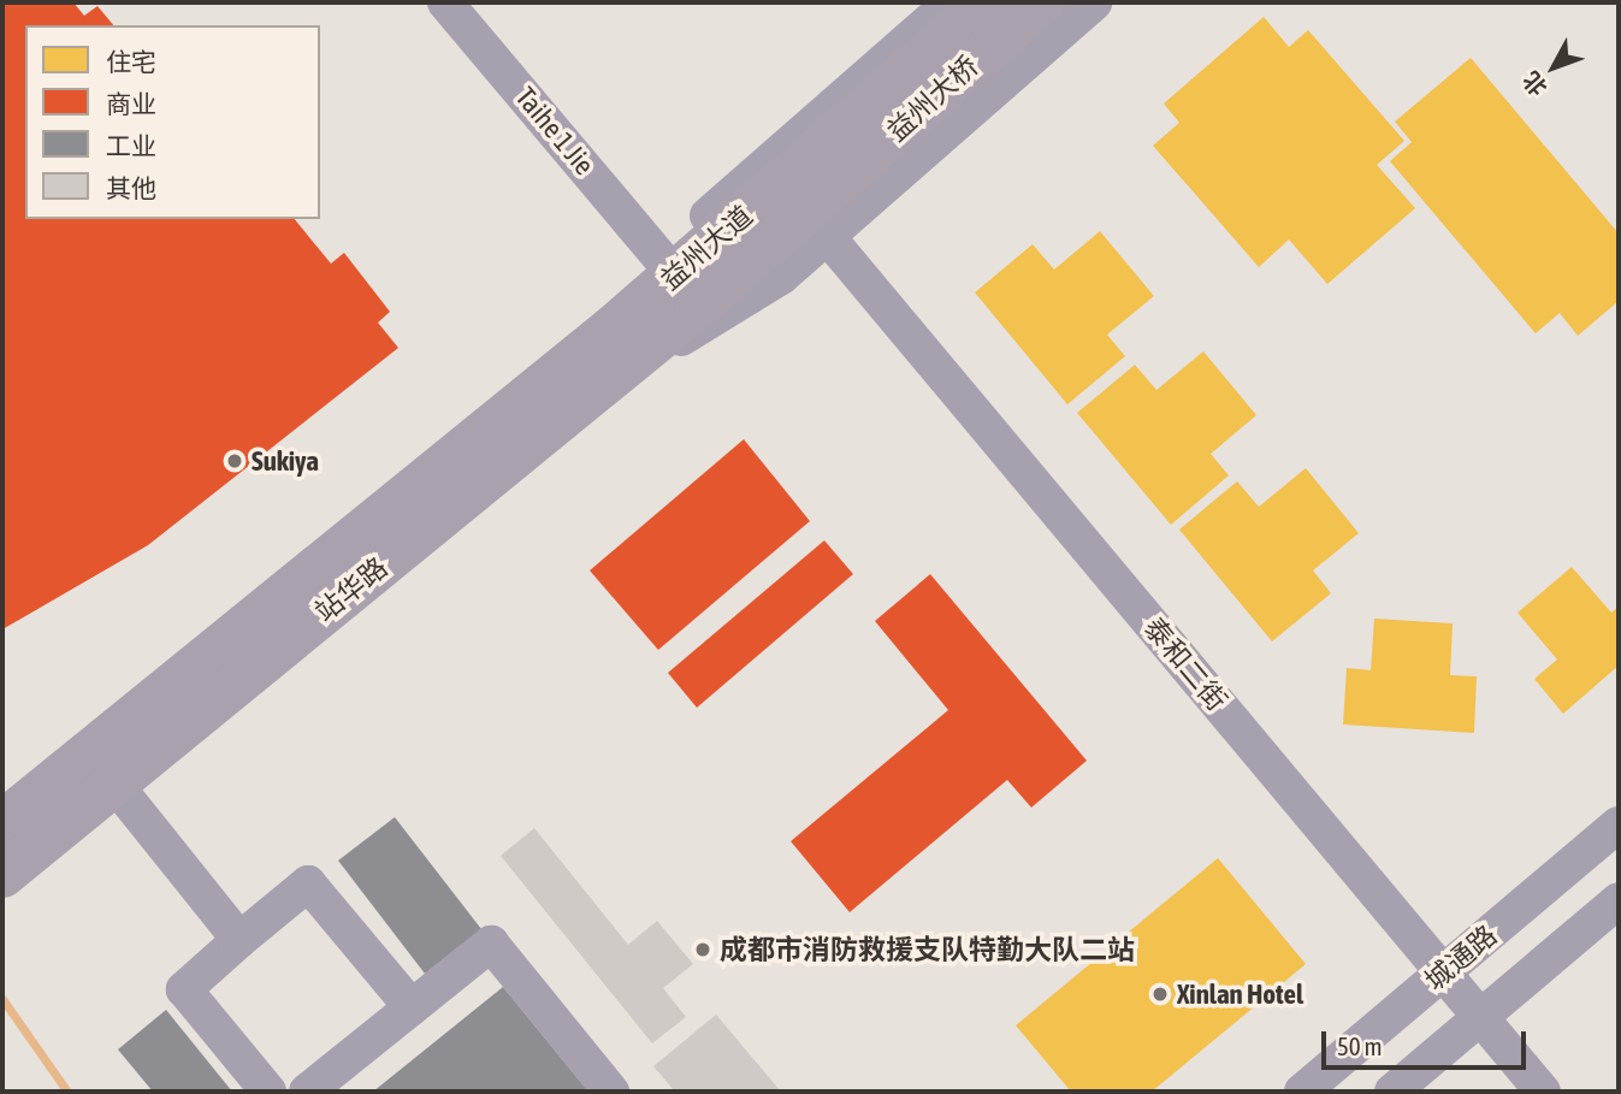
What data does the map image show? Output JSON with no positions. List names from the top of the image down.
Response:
{
  "streets": {
    "main road": ["益州大桥", "益州大道", "站华路"],
    "street": ["Taihe 1 Jie", "泰和二街", "城通路"]
  },
  "crossings": [
    ["益州大桥", "益州大道"],
    ["益州大桥", "泰和二街"],
    ["益州大道", "站华路"],
    ["益州大道", "泰和二街"],
    ["泰和二街", "城通路"]
  ],
  "places": ["Sukiya", "成都市消防救援支队特勤大队二站", "Xinlan Hotel"],
  "legend": [
    "住宅",
    "商业",
    "工业",
    "其他"
  ],
  "scale_bar": "50 m",
  "north": "bottom left"
}
